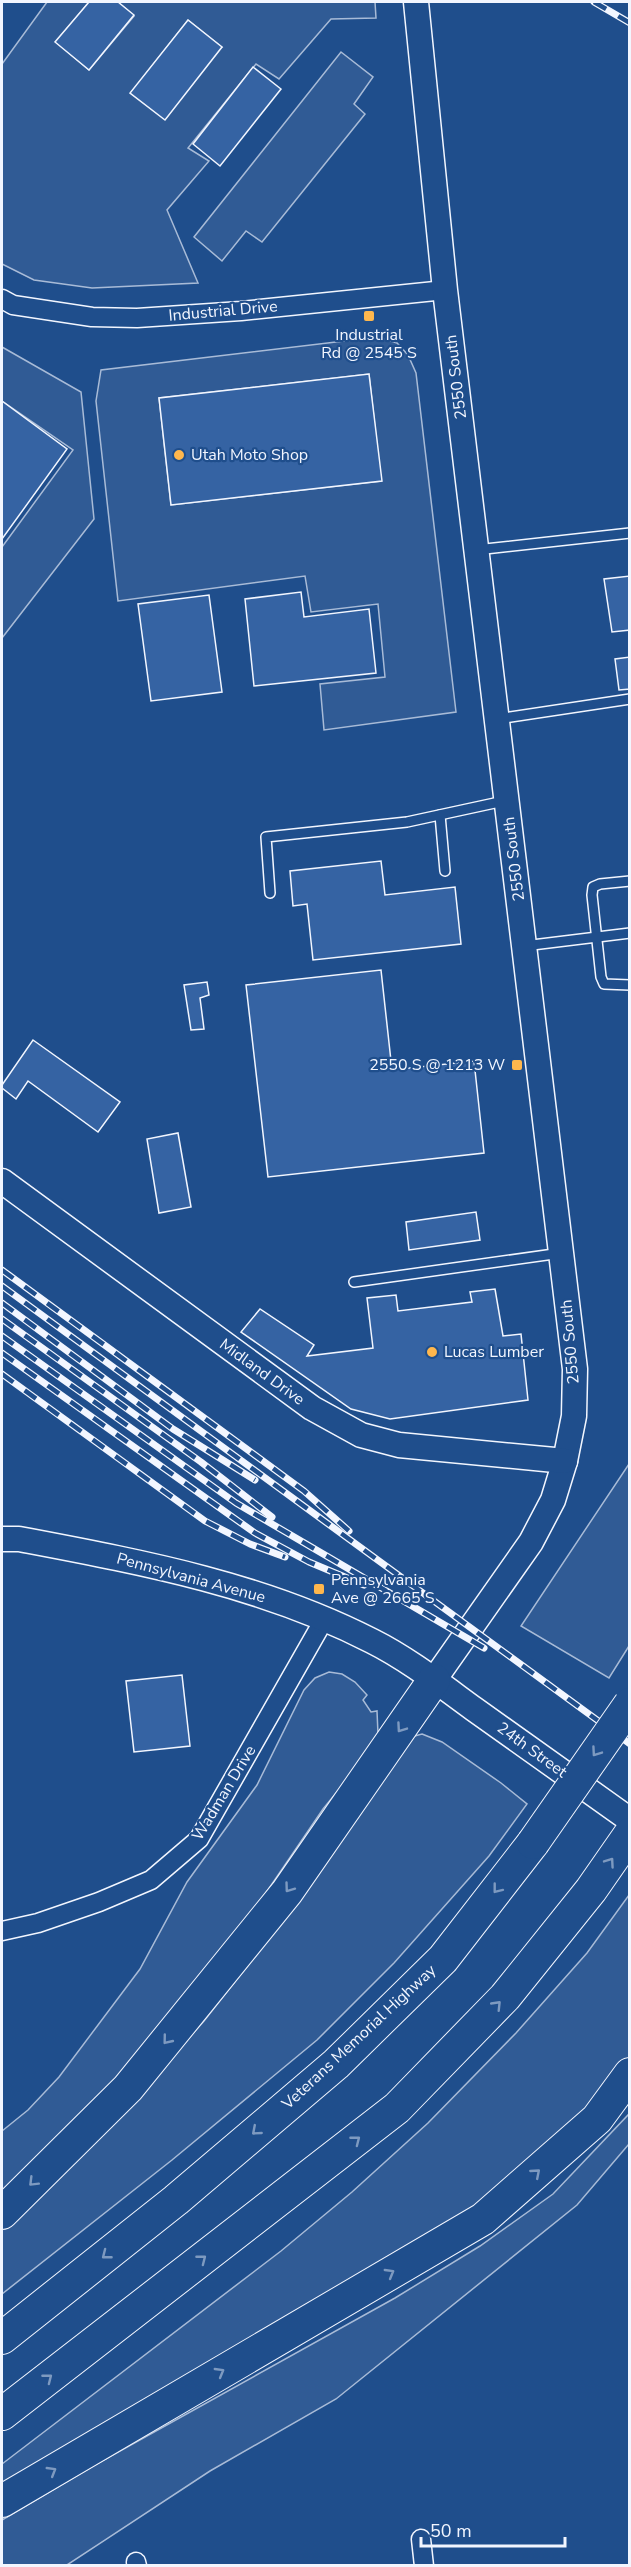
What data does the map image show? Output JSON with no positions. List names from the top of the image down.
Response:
{
  "streets": {
    "highway": ["Veterans Memorial Highway"],
    "main road": [
      "2550 South",
      "Midland Drive",
      "Pennsylvania Avenue",
      "24th Street"
    ],
    "street": ["Industrial Drive", "Wadman Drive"]
  },
  "crossings": [
    ["Industrial Drive", "2550 South"],
    ["2550 South", "Midland Drive"],
    ["2550 South", "Pennsylvania Avenue"],
    ["2550 South", "24th Street"],
    ["Pennsylvania Avenue", "24th Street"],
    ["Pennsylvania Avenue", "Wadman Drive"]
  ],
  "places": {
    "transit": ["Industrial Rd @ 2545 S", "2550 S @ 1213 W", "Pennsylvania Ave @ 2665 S"],
    "other": ["Utah Moto Shop", "Lucas Lumber"]
  },
  "scale_bar": "50 m"
}
